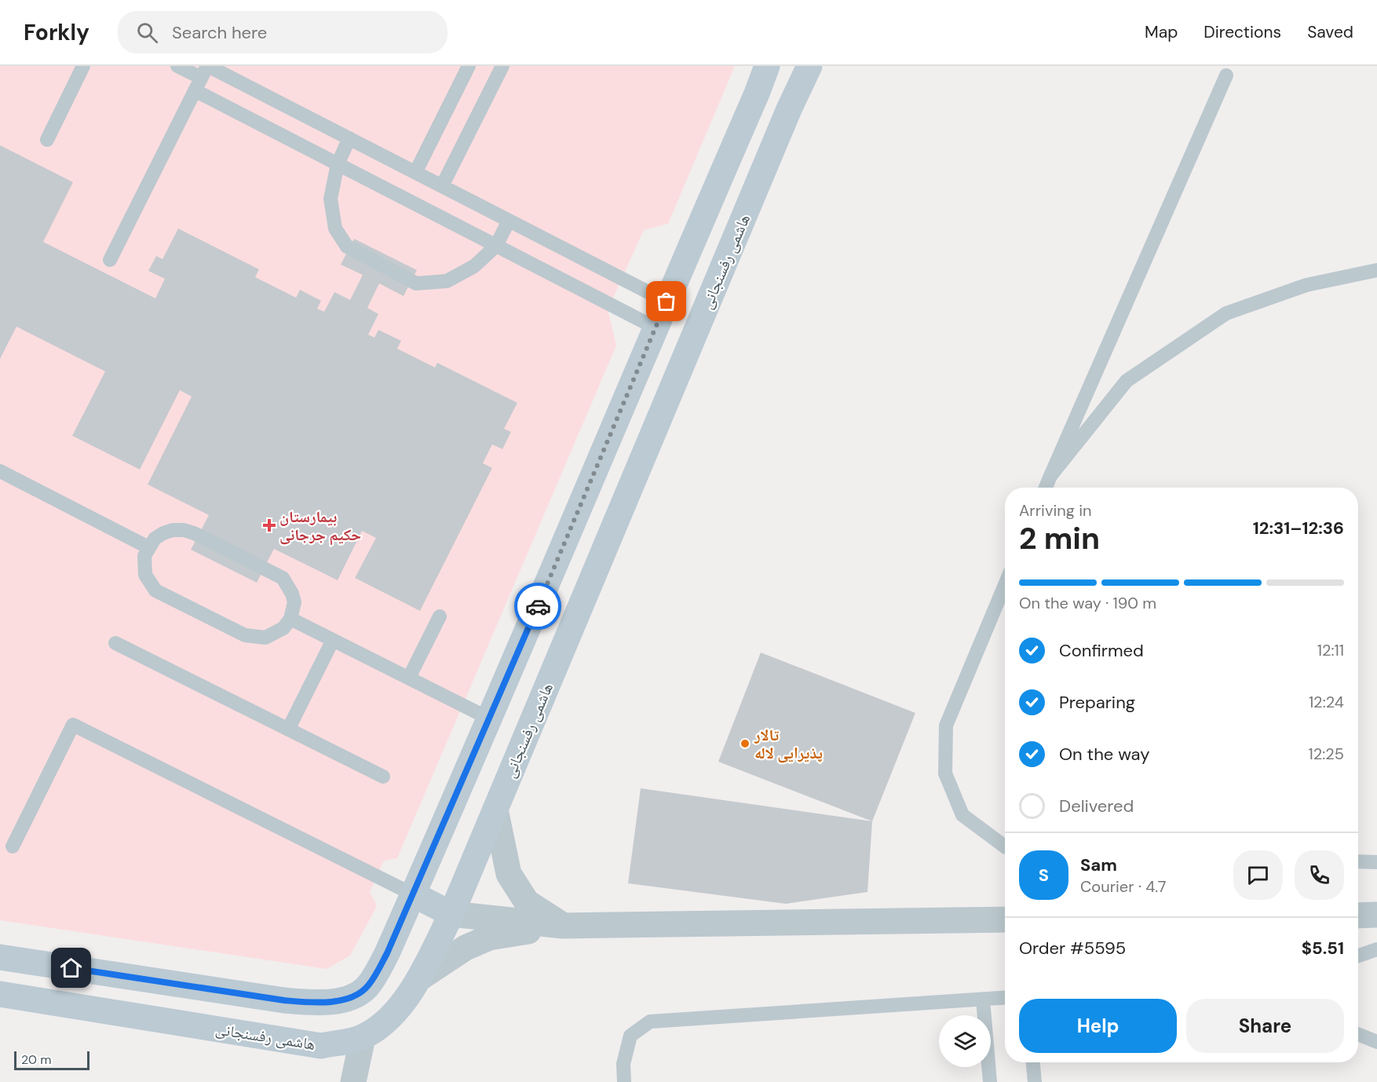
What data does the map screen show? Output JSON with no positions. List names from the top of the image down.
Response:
{
  "streets": {
    "main road": ["هاشمی رفسنجانی"]
  },
  "places": {
    "health": ["بیمارستان حکیم جرجانی"],
    "other": ["تالار پذیرایی لاله"]
  },
  "scale_bar": "20 m",
  "page": {
    "header": "Forkly",
    "search": "Search here",
    "nav": ["Map", "Directions", "Saved"],
    "heading": ["2 min", "Arriving in", "12:31–12:36"],
    "panel": [
      "Sam",
      "Courier · 4.7",
      "Order #5595",
      "$5.51"
    ],
    "bar": "On the way · 190 m",
    "list": [
      ["Confirmed", "12:11"],
      ["Preparing", "12:24"],
      ["On the way", "12:25"],
      "Delivered"
    ],
    "round": "S",
    "buttons": ["Help", "Share"],
    "scale": "20 m"
  }
}
